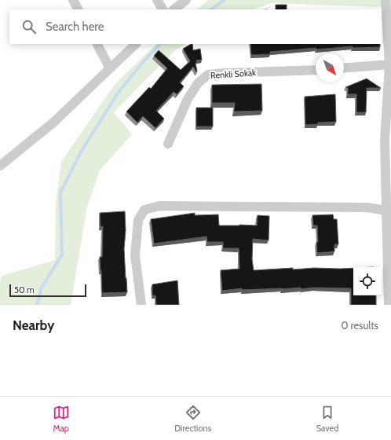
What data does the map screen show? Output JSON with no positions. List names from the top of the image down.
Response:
{
  "streets": {
    "street": ["Renkli Sokak"]
  },
  "scale_bar": "50 m",
  "north": "bottom right",
  "page": {
    "search": "Search here",
    "scale": "50 m",
    "heading": ["Nearby", "0 results"],
    "nav": ["Map", "Directions", "Saved"]
  }
}
